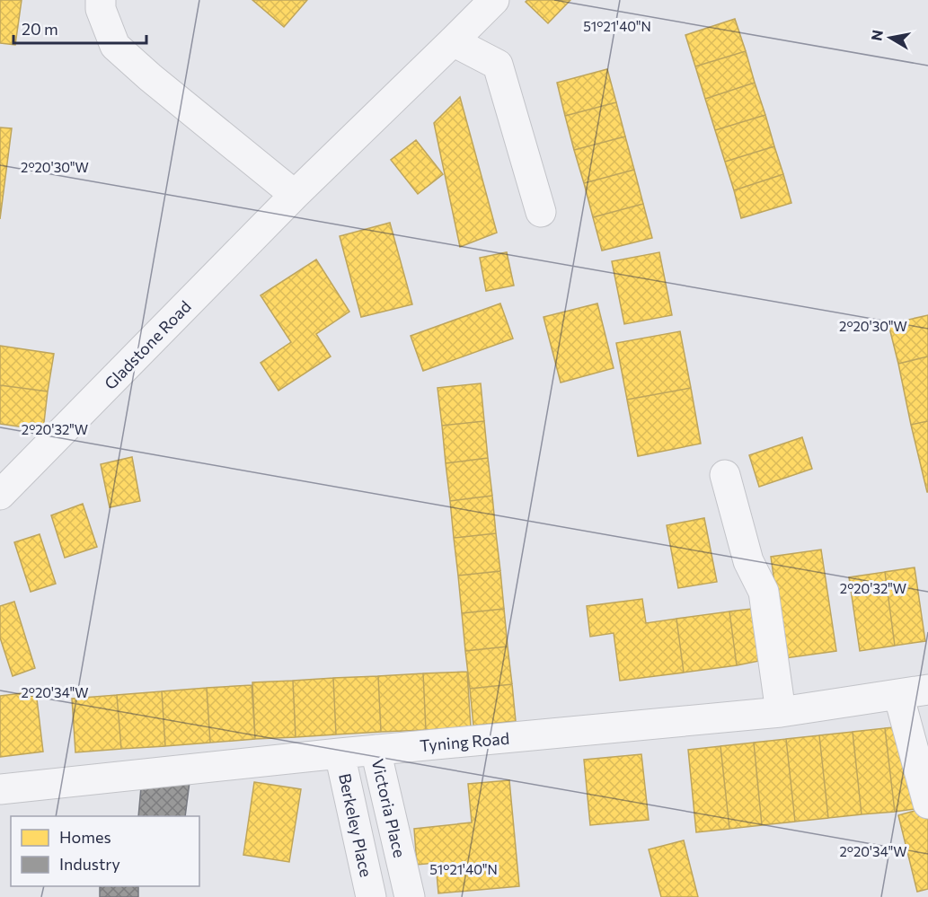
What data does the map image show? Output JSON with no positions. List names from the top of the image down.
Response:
{
  "streets": {
    "street": [
      "Gladstone Road",
      "Tyning Road",
      "Victoria Place",
      "Berkeley Place"
    ]
  },
  "crossings": [
    ["Tyning Road", "Victoria Place"],
    ["Tyning Road", "Berkeley Place"]
  ],
  "legend": ["Homes", "Industry"],
  "scale_bar": "20 m",
  "north": "left",
  "coordinates": [
    "51°21'40\"N",
    "2°20'30\"W",
    "2°20'32\"W",
    "2°20'34\"W"
  ]
}
